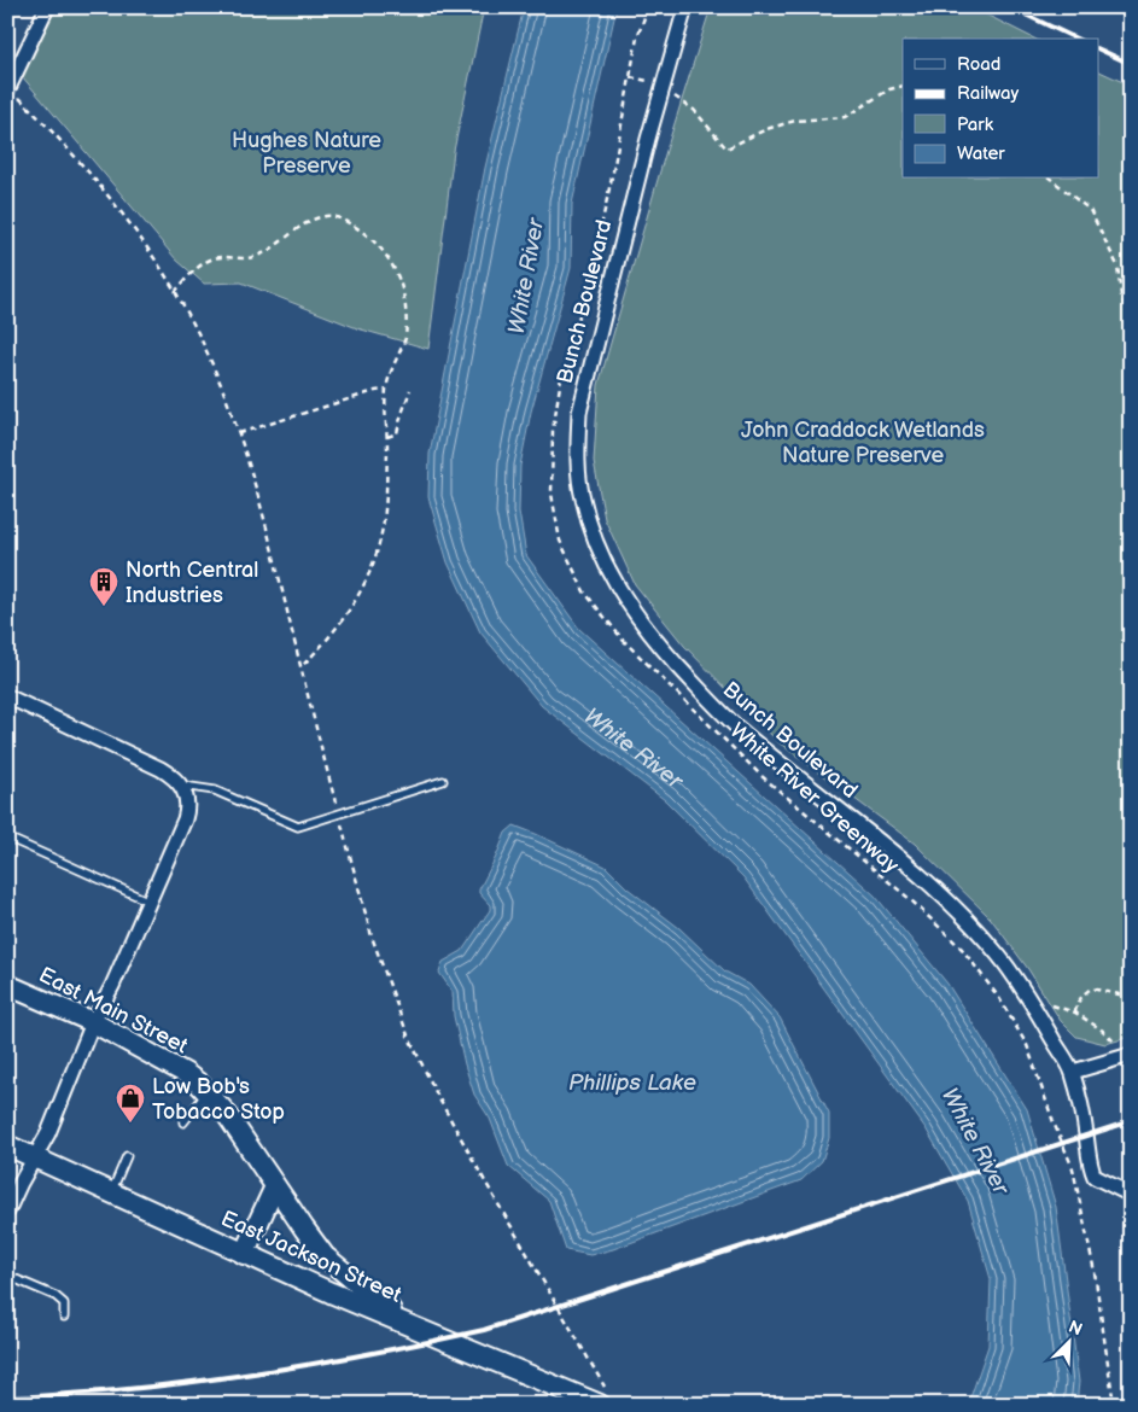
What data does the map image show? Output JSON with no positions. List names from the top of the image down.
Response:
{
  "streets": {
    "main road": ["East Main Street", "East Jackson Street"],
    "street": ["Bunch Boulevard"],
    "path": ["White River Greenway"]
  },
  "crossings": [
    ["East Main Street", "East Jackson Street"]
  ],
  "water": ["White River", "Phillips Lake"],
  "parks": ["Hughes Nature Preserve", "John Craddock Wetlands Nature Preserve"],
  "places": {
    "building": ["North Central Industries"],
    "shop": ["Low Bob's Tobacco Stop"]
  },
  "legend": [
    "Road",
    "Railway",
    "Park",
    "Water"
  ],
  "north": "top right"
}
